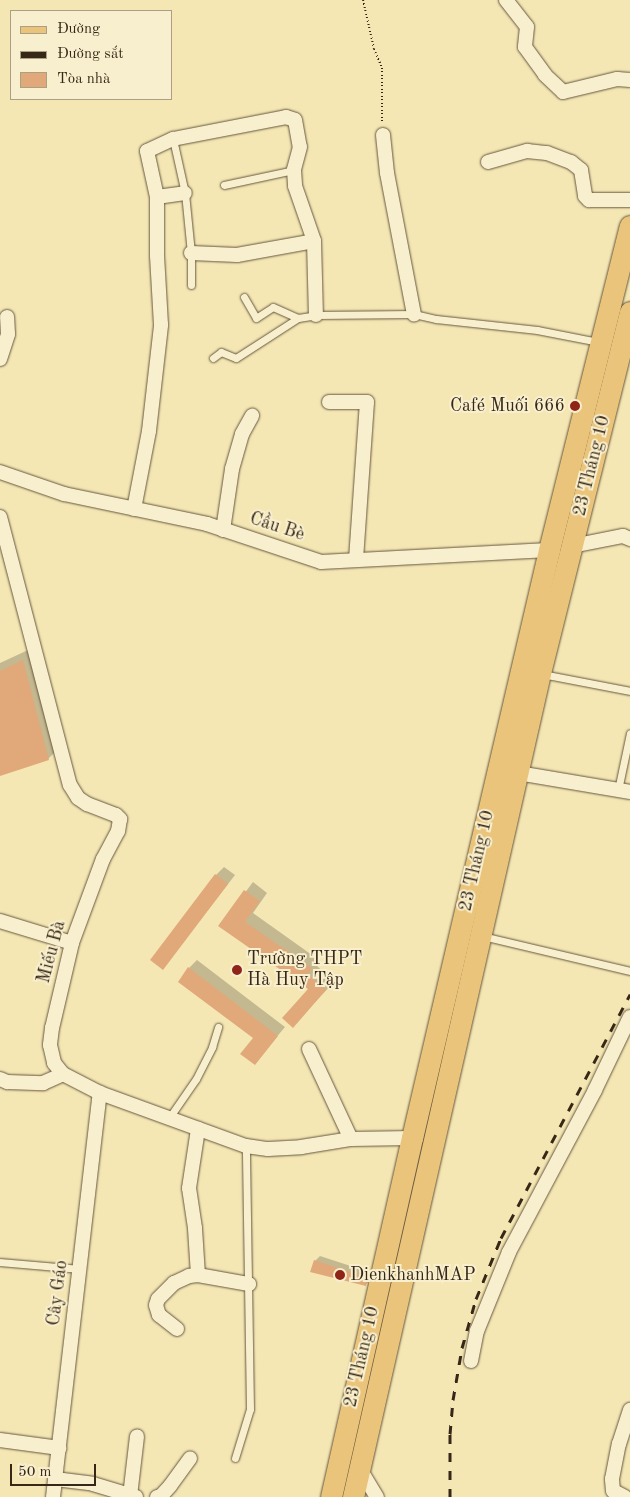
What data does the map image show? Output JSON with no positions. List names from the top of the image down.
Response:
{
  "streets": {
    "main road": ["23 Tháng 10"],
    "street": ["Cầu Bè", "Miếu Bà", "Cây Gáo"]
  },
  "crossings": [
    ["23 Tháng 10", "Cầu Bè"]
  ],
  "places": ["Café Muối 666", "Trường THPT Hà Huy Tập", "DienkhanhMAP"],
  "legend": ["Đường", "Đường sắt", "Tòa nhà"],
  "scale_bar": "50 m"
}
